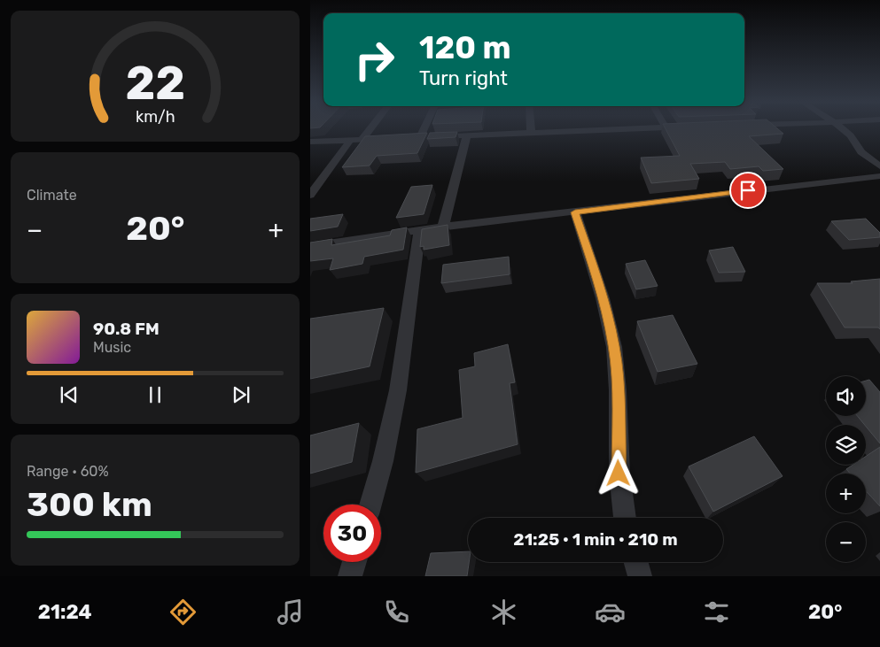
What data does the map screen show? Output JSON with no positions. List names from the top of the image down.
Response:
{
  "page": {
    "turn": ["120 m", "Turn right"],
    "tile": [
      "Climate",
      ["Range · 60%", "300 km"]
    ],
    "heat": ["−", "20°", "+"],
    "song": ["90.8 FM", "Music"],
    "map_buttons": ["+", "−"],
    "limit": "30",
    "trip": "21:25 · 1 min · 210 m",
    "tabs": ["21:24", "20°"],
    "gauge": ["22", "km/h"]
  }
}
